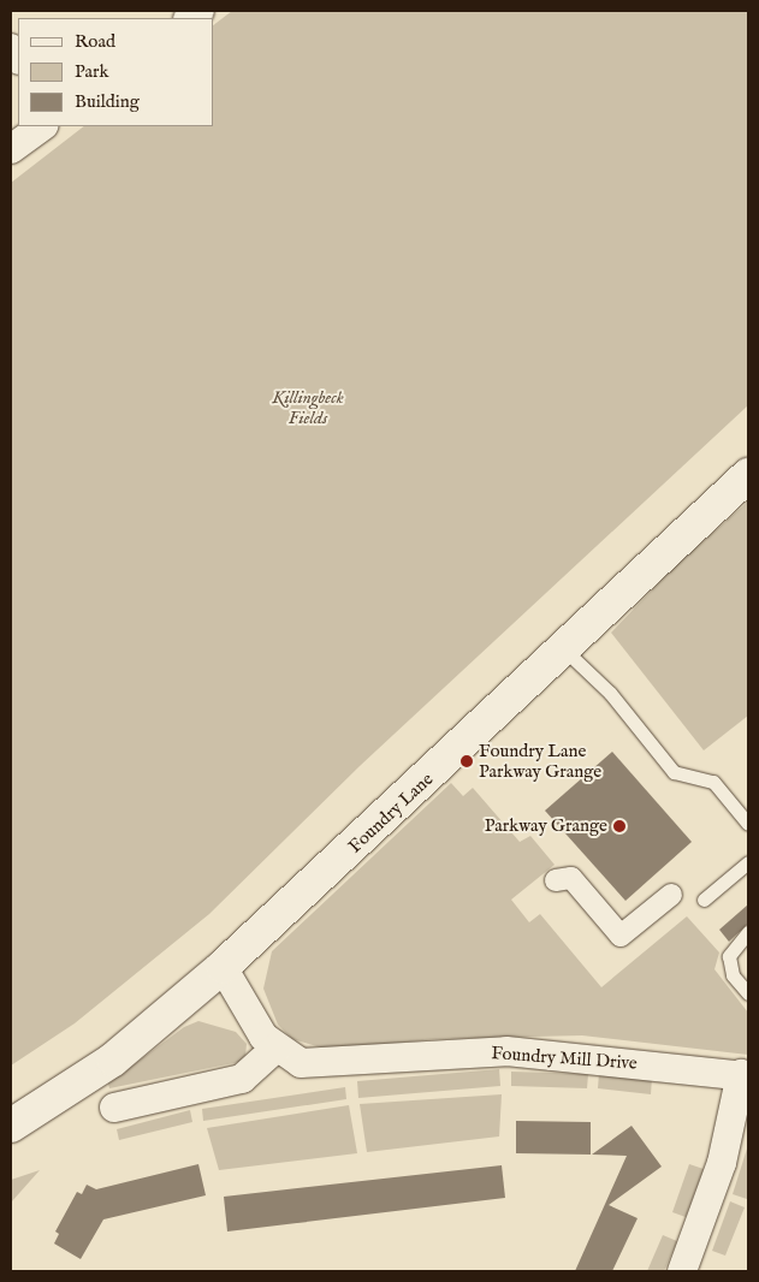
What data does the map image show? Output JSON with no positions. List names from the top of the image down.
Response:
{
  "streets": {
    "street": ["Foundry Lane", "Foundry Mill Drive"]
  },
  "crossings": [
    ["Foundry Lane", "Foundry Mill Drive"]
  ],
  "parks": ["Killingbeck Fields"],
  "places": ["Foundry Lane Parkway Grange", "Parkway Grange"],
  "legend": ["Road", "Park", "Building"]
}
